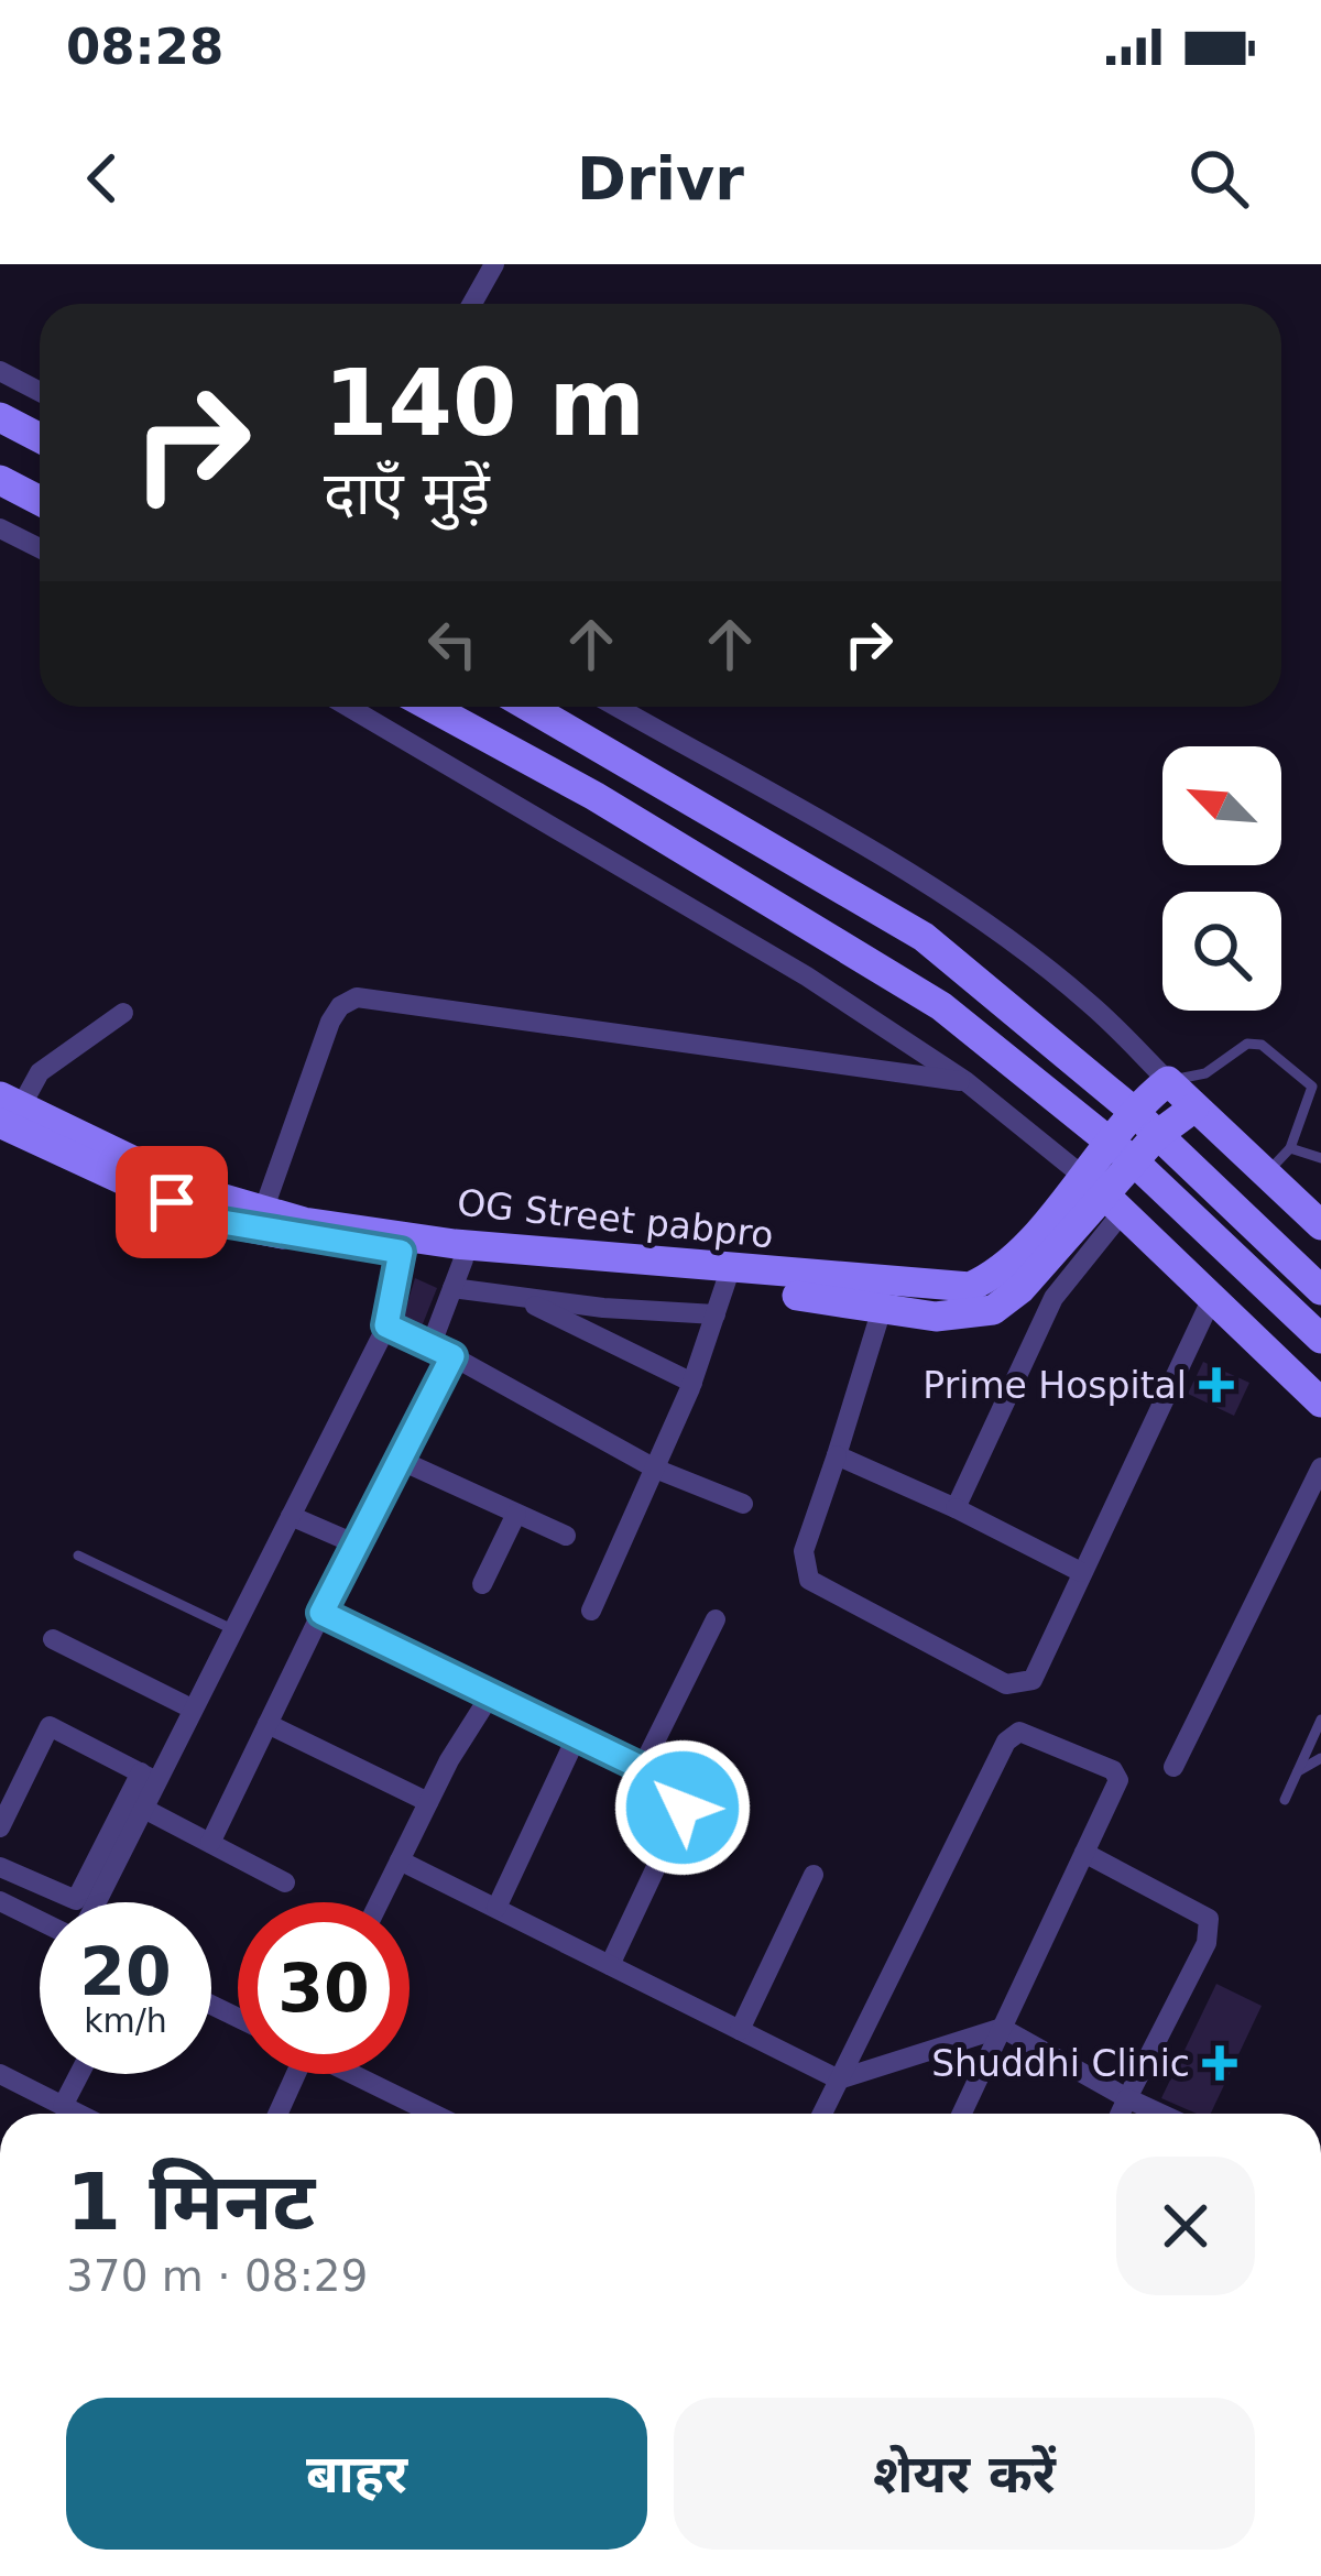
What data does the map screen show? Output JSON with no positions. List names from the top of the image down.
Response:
{
  "streets": {
    "street": ["OG Street pabpro"]
  },
  "places": {
    "health": ["Prime Hospital", "Shuddhi Clinic"]
  },
  "north": "top left",
  "page": {
    "status": "08:28",
    "header": "Drivr",
    "turn": ["140 m", "दाएँ मुड़ें"],
    "speed": "20 km/h",
    "limit": "30",
    "heading": ["1 मिनट", "370 m · 08:29"],
    "buttons": ["बाहर", "शेयर करें"]
  }
}
